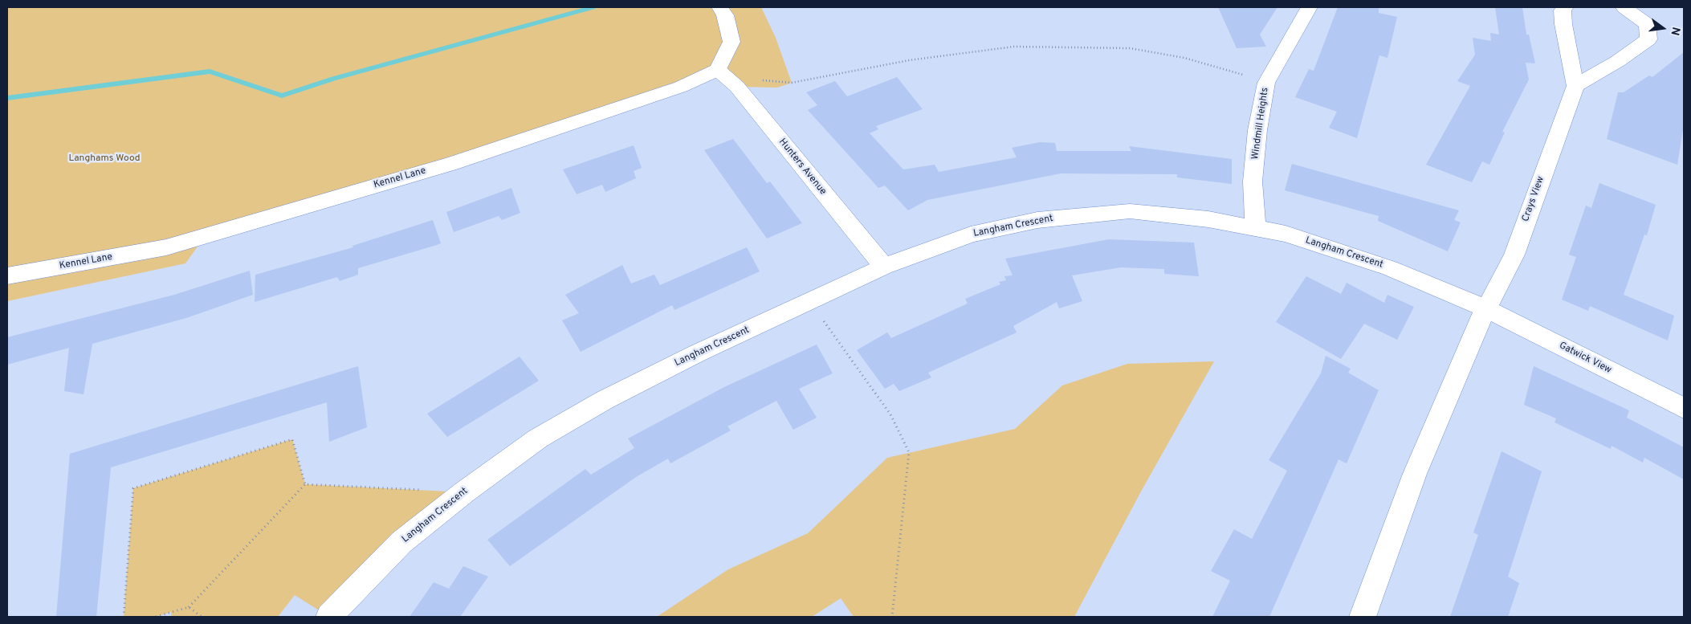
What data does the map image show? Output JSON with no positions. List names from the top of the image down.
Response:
{
  "streets": {
    "street": [
      "Windmill Heights",
      "Hunters Avenue",
      "Kennel Lane",
      "Crays View",
      "Langham Crescent",
      "Gatwick View"
    ]
  },
  "crossings": [
    ["Windmill Heights", "Langham Crescent"],
    ["Hunters Avenue", "Kennel Lane"],
    ["Hunters Avenue", "Langham Crescent"],
    ["Crays View", "Langham Crescent"],
    ["Crays View", "Gatwick View"],
    ["Langham Crescent", "Gatwick View"]
  ],
  "parks": ["Langhams Wood"],
  "north": "right"
}
